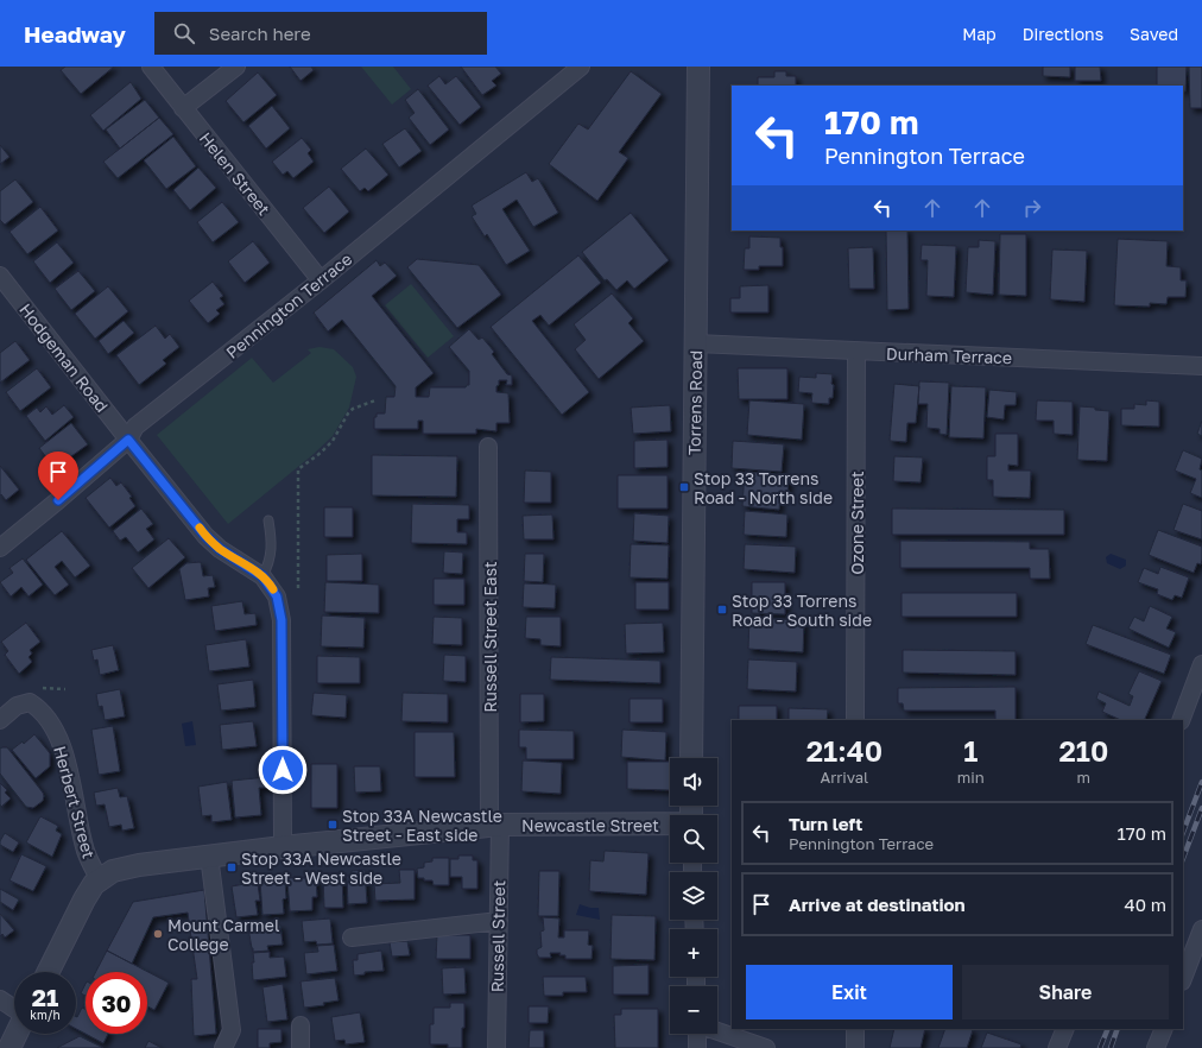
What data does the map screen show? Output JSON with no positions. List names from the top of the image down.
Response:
{
  "streets": {
    "street": [
      "Helen Street",
      "Pennington Terrace",
      "Durham Terrace",
      "Hodgeman Road",
      "Torrens Road",
      "Ozone Street",
      "Russell Street East",
      "Herbert Street",
      "Newcastle Street",
      "Russell Street"
    ]
  },
  "crossings": [
    ["Helen Street", "Pennington Terrace"],
    ["Pennington Terrace", "Hodgeman Road"],
    ["Durham Terrace", "Torrens Road"],
    ["Durham Terrace", "Ozone Street"],
    ["Russell Street East", "Newcastle Street"],
    ["Russell Street East", "Russell Street"],
    ["Herbert Street", "Newcastle Street"],
    ["Newcastle Street", "Russell Street"]
  ],
  "places": {
    "transit": [
      "Stop 33 Torrens Road - North side",
      "Stop 33 Torrens Road - South side",
      "Stop 33A Newcastle Street - East side",
      "Stop 33A Newcastle Street - West side"
    ],
    "other": ["Mount Carmel College"]
  },
  "page": {
    "header": "Headway",
    "search": "Search here",
    "nav": ["Map", "Directions", "Saved"],
    "turn": ["170 m", "Pennington Terrace"],
    "eta": [
      "21:40",
      "Arrival",
      "1",
      "min",
      "210",
      "m"
    ],
    "map_buttons": ["+", "−"],
    "list": [
      {
        "name": "Turn left",
        "note": "Pennington Terrace",
        "value": "170 m"
      },
      {
        "name": "Arrive at destination",
        "value": "40 m"
      }
    ],
    "buttons": ["Exit", "Share"],
    "speed": "21 km/h",
    "limit": "30"
  }
}
